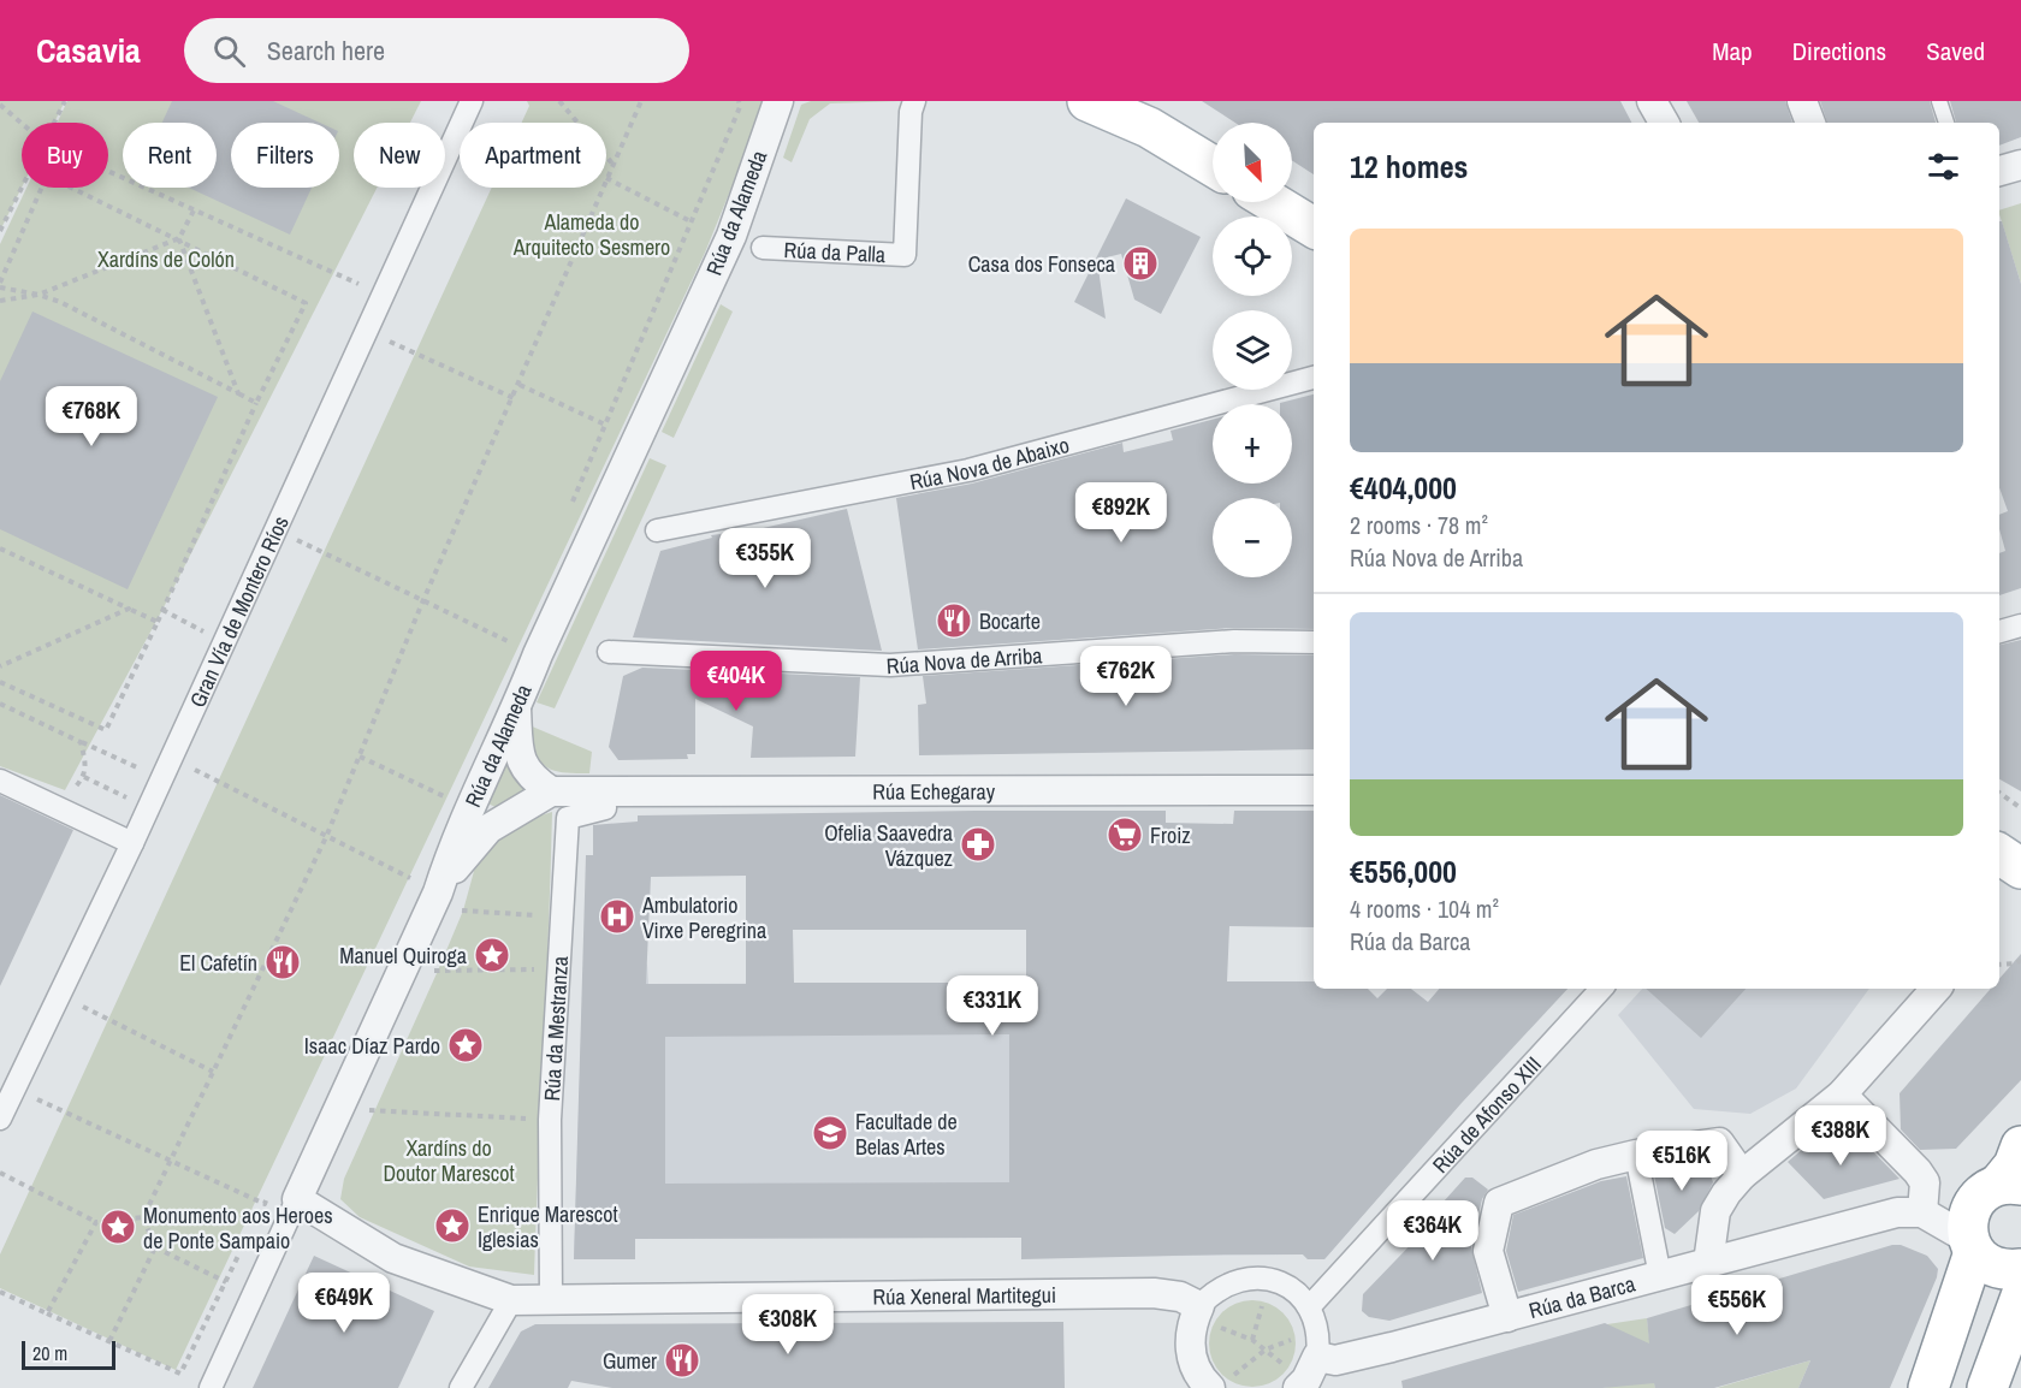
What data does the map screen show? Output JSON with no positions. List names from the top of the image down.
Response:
{
  "streets": {
    "street": [
      "Rúa da Alameda",
      "Rúa da Palla",
      "Rúa Nova de Abaixo",
      "Gran Vía de Montero Ríos",
      "Rúa Nova de Arriba",
      "Rúa Echegaray",
      "Rúa da Mestranza",
      "Rúa de Afonso XIII",
      "Rúa Xeneral Martitegui",
      "Rúa da Barca"
    ]
  },
  "crossings": [
    ["Rúa da Alameda", "Rúa Echegaray"],
    ["Rúa Echegaray", "Rúa da Mestranza"],
    ["Rúa da Mestranza", "Rúa Xeneral Martitegui"]
  ],
  "parks": ["Alameda do Arquitecto Sesmero", "Xardíns de Colón", "Xardíns do Doutor Marescot"],
  "places": {
    "building": ["Casa dos Fonseca"],
    "restaurant": ["Bocarte", "El Cafetín", "Gumer"],
    "supermarket": ["Froiz"],
    "pharmacy": ["Ofelia Saavedra Vázquez"],
    "hospital": ["Ambulatorio Virxe Peregrina"],
    "place": [
      "Manuel Quiroga",
      "Isaac Díaz Pardo",
      "Enrique Marescot Iglesias",
      "Monumento aos Heroes de Ponte Sampaio"
    ],
    "school or university": ["Facultade de Belas Artes"]
  },
  "scale_bar": "20 m",
  "north": "bottom right",
  "page": {
    "header": "Casavia",
    "search": "Search here",
    "nav": ["Map", "Directions", "Saved"],
    "map_buttons": ["+", "−"],
    "chip": [
      "Buy",
      "Rent",
      "Filters",
      "New",
      "Apartment"
    ],
    "heading": "12 homes",
    "list": [
      {
        "name": "€404,000",
        "note": "2 rooms · 78 m² · Rúa Nova de Arriba"
      },
      {
        "name": "€556,000",
        "note": "4 rooms · 104 m² · Rúa da Barca"
      }
    ],
    "price": [
      "€768K",
      "€892K",
      "€355K",
      "€762K",
      "€404K",
      "€331K",
      "€388K",
      "€516K",
      "€364K",
      "€649K",
      "€556K",
      "€308K"
    ],
    "scale": "20 m"
  }
}
